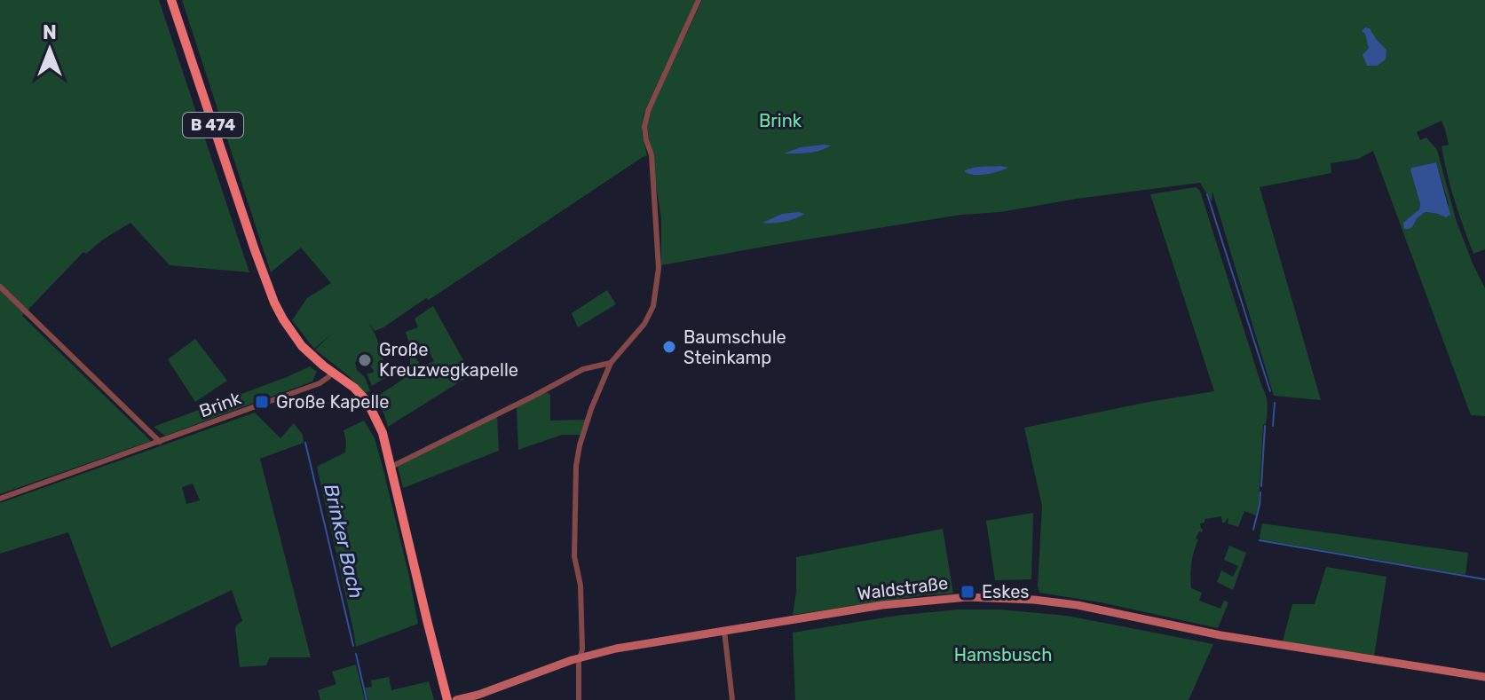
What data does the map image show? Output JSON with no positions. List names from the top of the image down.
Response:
{
  "streets": {
    "main road": ["B 474"],
    "street": ["Brink", "Waldstraße"]
  },
  "crossings": [
    ["B 474", "Brink"]
  ],
  "water": ["Brinker Bach"],
  "parks": ["Brink", "Hamsbusch"],
  "places": {
    "other": ["Baumschule Steinkamp", "Große Kreuzwegkapelle"],
    "transit": ["Große Kapelle", "Eskes"]
  },
  "north": "top"
}
